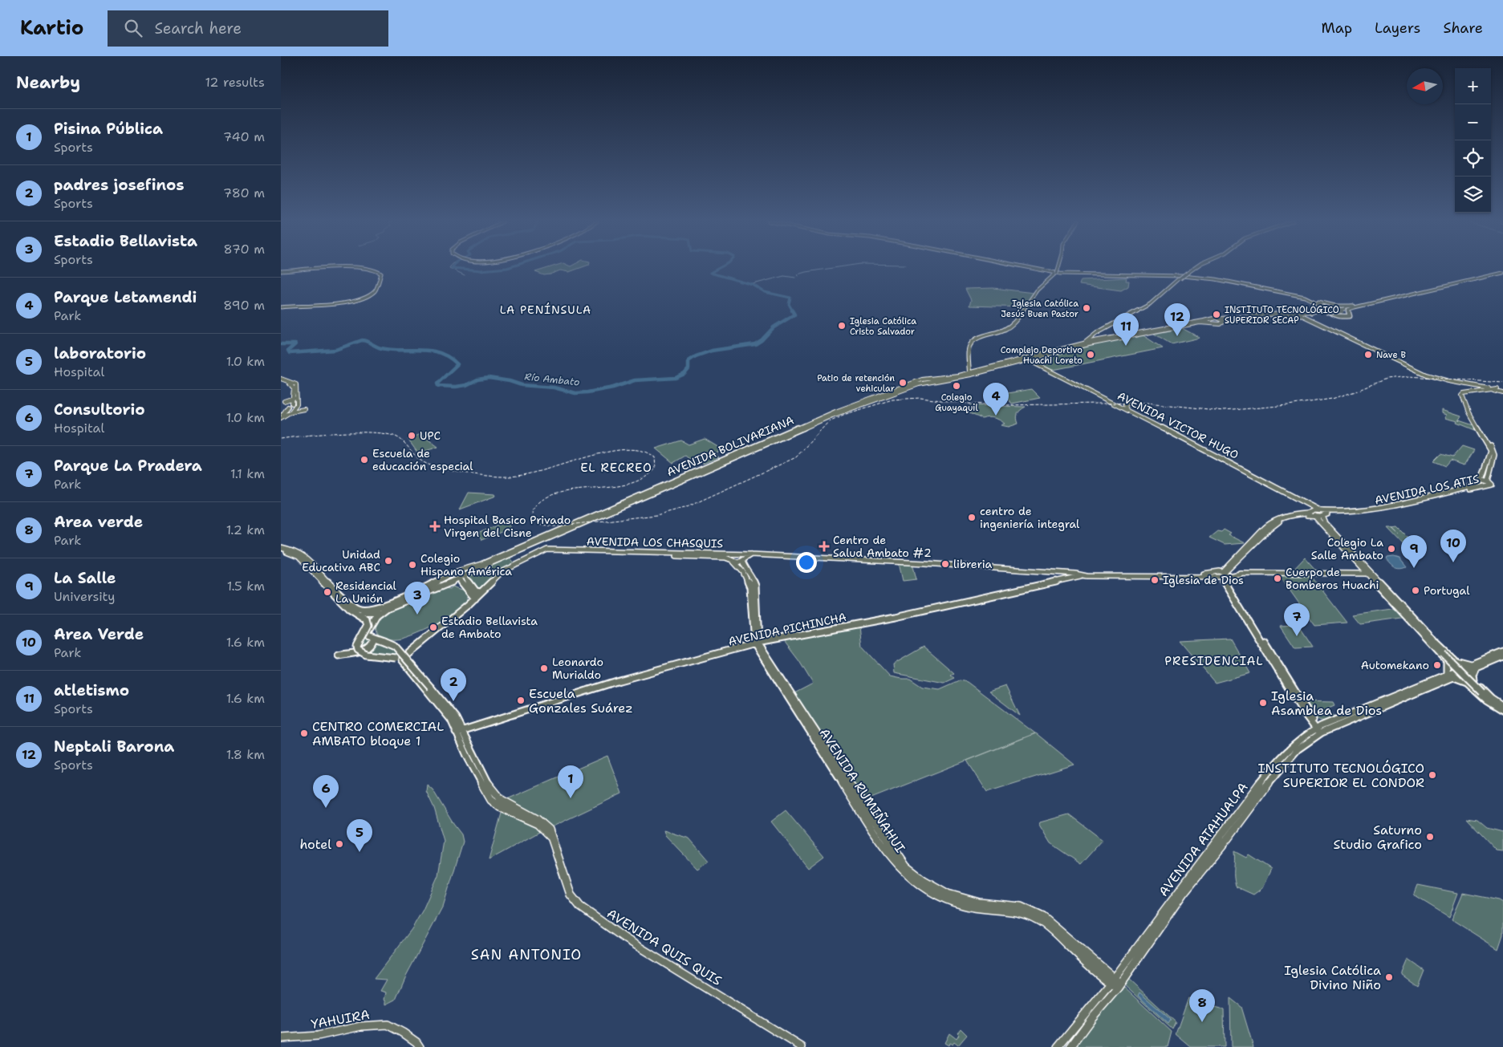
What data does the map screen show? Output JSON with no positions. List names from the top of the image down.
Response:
{
  "streets": {
    "main road": [
      "AVENIDA VICTOR HUGO",
      "AVENIDA BOLIVARIANA",
      "AVENIDA LOS ATIS",
      "AVENIDA LOS CHASQUIS",
      "AVENIDA PICHINCHA",
      "AVENIDA RUMIÑAHUI",
      "AVENIDA ATAHUALPA",
      "AVENIDA QUIS QUIS",
      "YAHUIRA"
    ]
  },
  "crossings": [
    ["AVENIDA VICTOR HUGO", "AVENIDA LOS ATIS"],
    ["AVENIDA VICTOR HUGO", "AVENIDA ATAHUALPA"],
    ["AVENIDA LOS CHASQUIS", "AVENIDA PICHINCHA"],
    ["AVENIDA LOS CHASQUIS", "AVENIDA RUMIÑAHUI"],
    ["AVENIDA PICHINCHA", "AVENIDA RUMIÑAHUI"],
    ["AVENIDA PICHINCHA", "AVENIDA QUIS QUIS"],
    ["AVENIDA RUMIÑAHUI", "AVENIDA ATAHUALPA"]
  ],
  "districts": [
    "LA PENÍNSULA",
    "EL RECREO",
    "PRESIDENCIAL",
    "SAN ANTONIO"
  ],
  "water": ["Río Ambato"],
  "places": {
    "other": [
      "Iglesia Católica Jesús Buen Pastor",
      "INSTITUTO TECNOLÓGICO SUPERIOR SECAP",
      "Iglesia Católica Cristo Salvador",
      "Complejo Deportivo Huachi Loreto",
      "Nave B",
      "Patio de retención vehicular",
      "Colegio Guayaquil",
      "UPC",
      "Escuela de educación especial",
      "centro de ingeniería integral",
      "Colegio La Salle Ambato",
      "Unidad Educativa ABC",
      "libreria",
      "Colegio Hispano América",
      "Cuerpo de Bomberos Huachi",
      "Iglesia de Dios",
      "Portugal",
      "Residencial La Unión",
      "Estadio Bellavista de Ambato",
      "Automekano",
      "Leonardo Murialdo",
      "Escuela Gonzales Suárez",
      "Iglesia Asamblea de Dios",
      "CENTRO COMERCIAL AMBATO bloque 1",
      "INSTITUTO TECNOLÓGICO SUPERIOR EL CONDOR",
      "Saturno Studio Grafico",
      "hotel",
      "Iglesia Católica Divino Niño"
    ],
    "health": ["Hospital Basico Privado Virgen del Cisne", "Centro de Salud Ambato #2"]
  },
  "north": "left",
  "page": {
    "header": "Kartio",
    "search": "Search here",
    "nav": ["Map", "Layers", "Share"],
    "heading": ["Nearby", "12 results"],
    "map_buttons": ["+", "−"],
    "list": [
      {
        "mark": "1",
        "name": "Pisina Pública",
        "note": "Sports",
        "value": "740 m"
      },
      {
        "mark": "2",
        "name": "padres josefinos",
        "note": "Sports",
        "value": "780 m"
      },
      {
        "mark": "3",
        "name": "Estadio Bellavista",
        "note": "Sports",
        "value": "870 m"
      },
      {
        "mark": "4",
        "name": "Parque Letamendi",
        "note": "Park",
        "value": "890 m"
      },
      {
        "mark": "5",
        "name": "laboratorio",
        "note": "Hospital",
        "value": "1.0 km"
      },
      {
        "mark": "6",
        "name": "Consultorio",
        "note": "Hospital",
        "value": "1.0 km"
      },
      {
        "mark": "7",
        "name": "Parque La Pradera",
        "note": "Park",
        "value": "1.1 km"
      },
      {
        "mark": "8",
        "name": "Area verde",
        "note": "Park",
        "value": "1.2 km"
      },
      {
        "mark": "9",
        "name": "La Salle",
        "note": "University",
        "value": "1.5 km"
      },
      {
        "mark": "10",
        "name": "Area Verde",
        "note": "Park",
        "value": "1.6 km"
      },
      {
        "mark": "11",
        "name": "atletismo",
        "note": "Sports",
        "value": "1.6 km"
      },
      {
        "mark": "12",
        "name": "Neptali Barona",
        "note": "Sports",
        "value": "1.8 km"
      }
    ],
    "pins": [
      "12",
      "11",
      "4",
      "10",
      "9",
      "3",
      "7",
      "2",
      "1",
      "6",
      "5",
      "8"
    ]
  }
}
